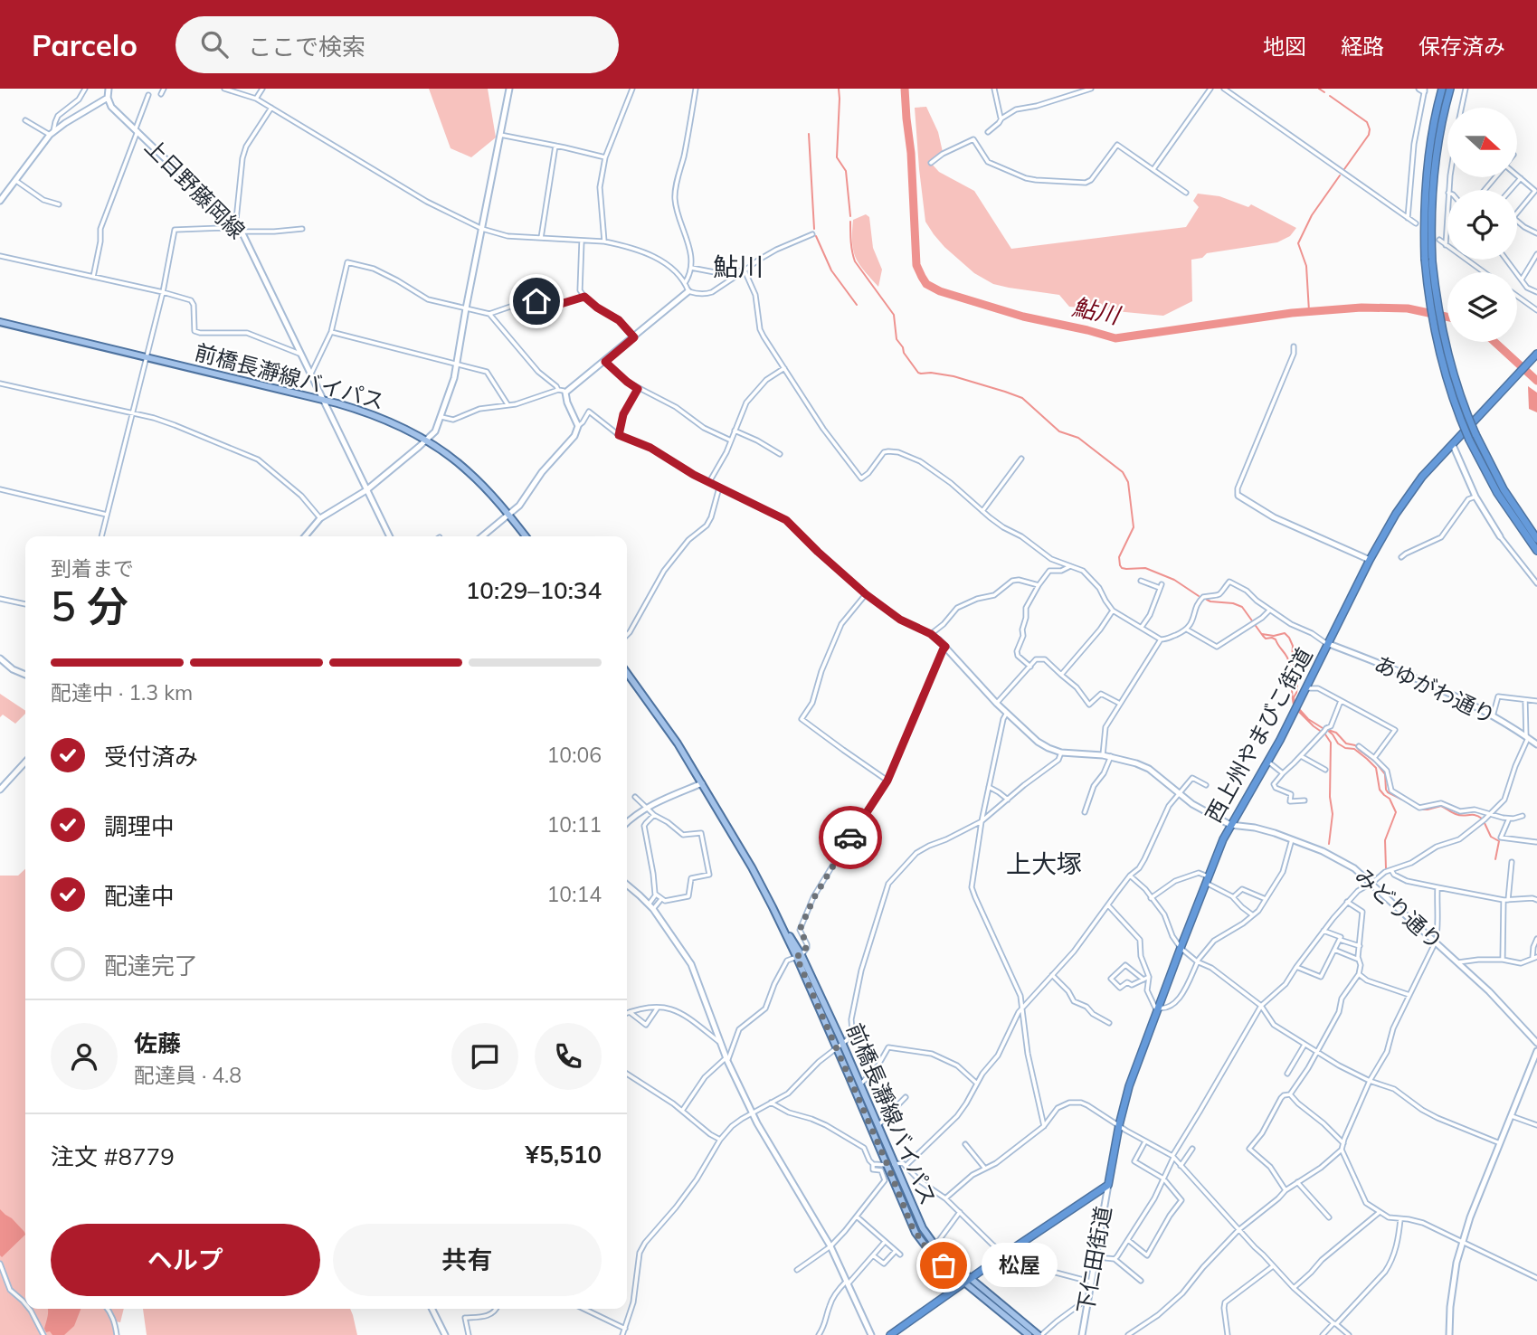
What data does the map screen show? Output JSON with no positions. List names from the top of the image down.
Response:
{
  "streets": {
    "highway": ["西上州やまびこ街道"],
    "main road": ["前橋長瀞線バイパス"],
    "street": [
      "上日野藤岡線",
      "あゆがわ通り",
      "みどり通り",
      "下仁田街道"
    ]
  },
  "crossings": [
    ["上日野藤岡線", "前橋長瀞線バイパス"],
    ["あゆがわ通り", "西上州やまびこ街道"],
    ["西上州やまびこ街道", "みどり通り"],
    ["西上州やまびこ街道", "下仁田街道"]
  ],
  "districts": ["鮎川", "上大塚"],
  "water": ["鮎川"],
  "places": ["松屋"],
  "north": "right",
  "page": {
    "header": "Parcelo",
    "search": "ここで検索",
    "nav": ["地図", "経路", "保存済み"],
    "heading": ["5 分", "到着まで", "10:29–10:34"],
    "panel": [
      "佐藤",
      "配達員 · 4.8",
      "注文 #8779",
      "¥5,510"
    ],
    "bar": "配達中 · 1.3 km",
    "list": [
      ["受付済み", "10:06"],
      ["調理中", "10:11"],
      ["配達中", "10:14"],
      "配達完了"
    ],
    "buttons": ["ヘルプ", "共有"],
    "bubble": "松屋"
  }
}
